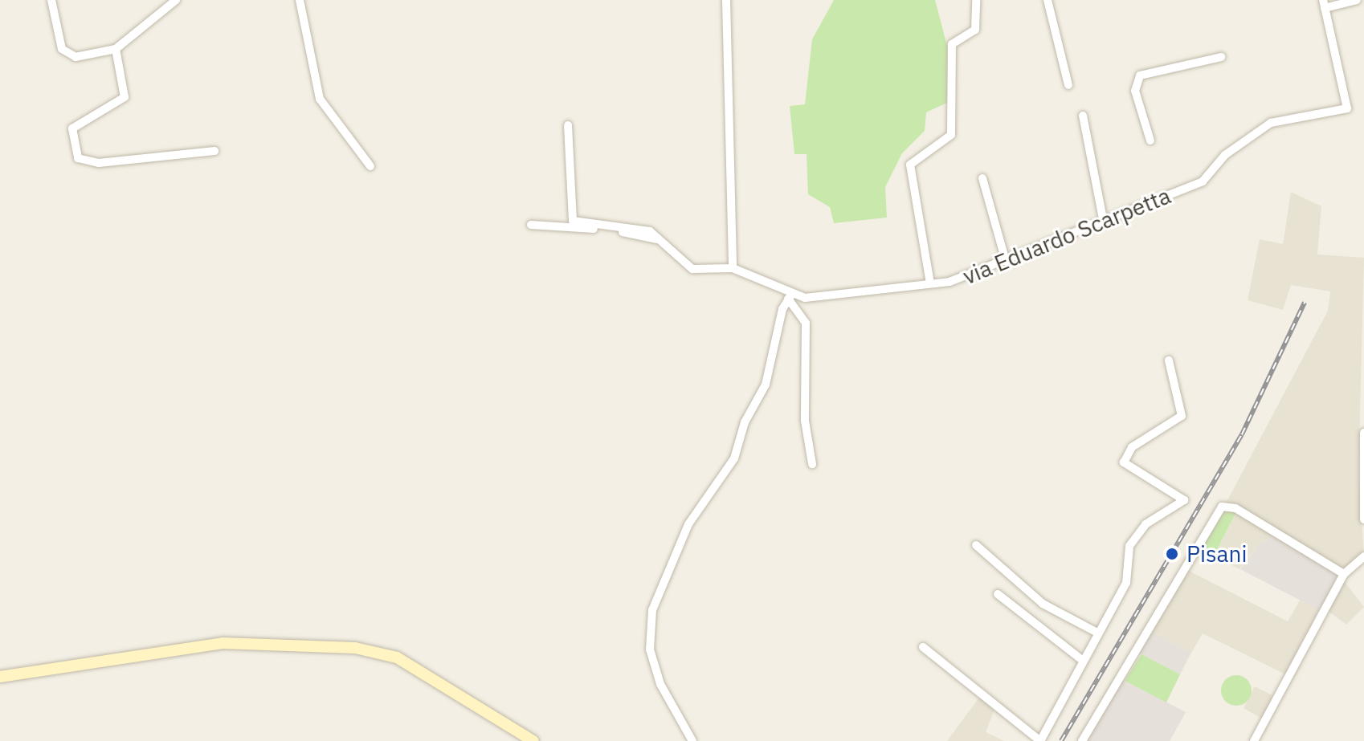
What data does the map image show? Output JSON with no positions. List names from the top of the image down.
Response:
{
  "streets": {
    "street": ["via Eduardo Scarpetta"]
  },
  "places": ["Pisani"]
}
